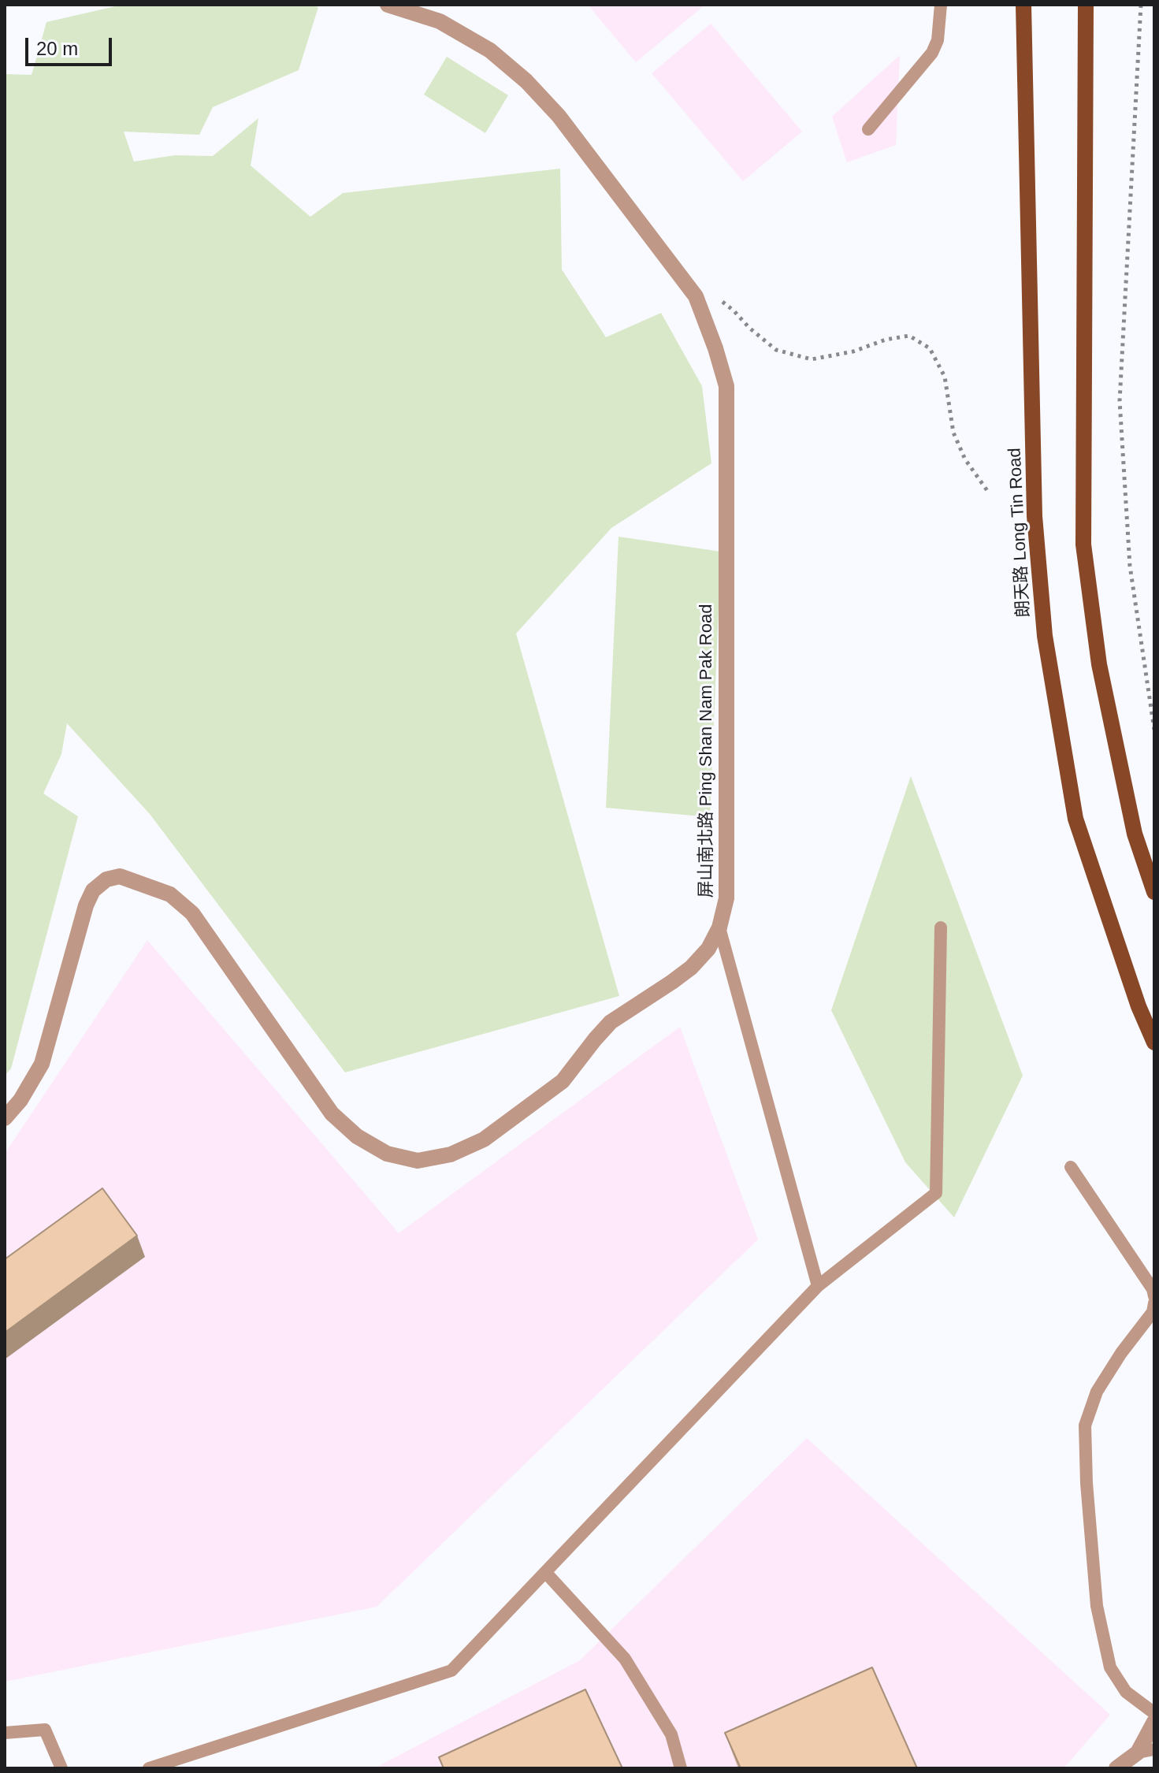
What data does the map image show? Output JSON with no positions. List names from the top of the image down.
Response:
{
  "streets": {
    "main road": ["朗天路 Long Tin Road"],
    "street": ["屏山南北路 Ping Shan Nam Pak Road"]
  },
  "scale_bar": "20 m"
}
